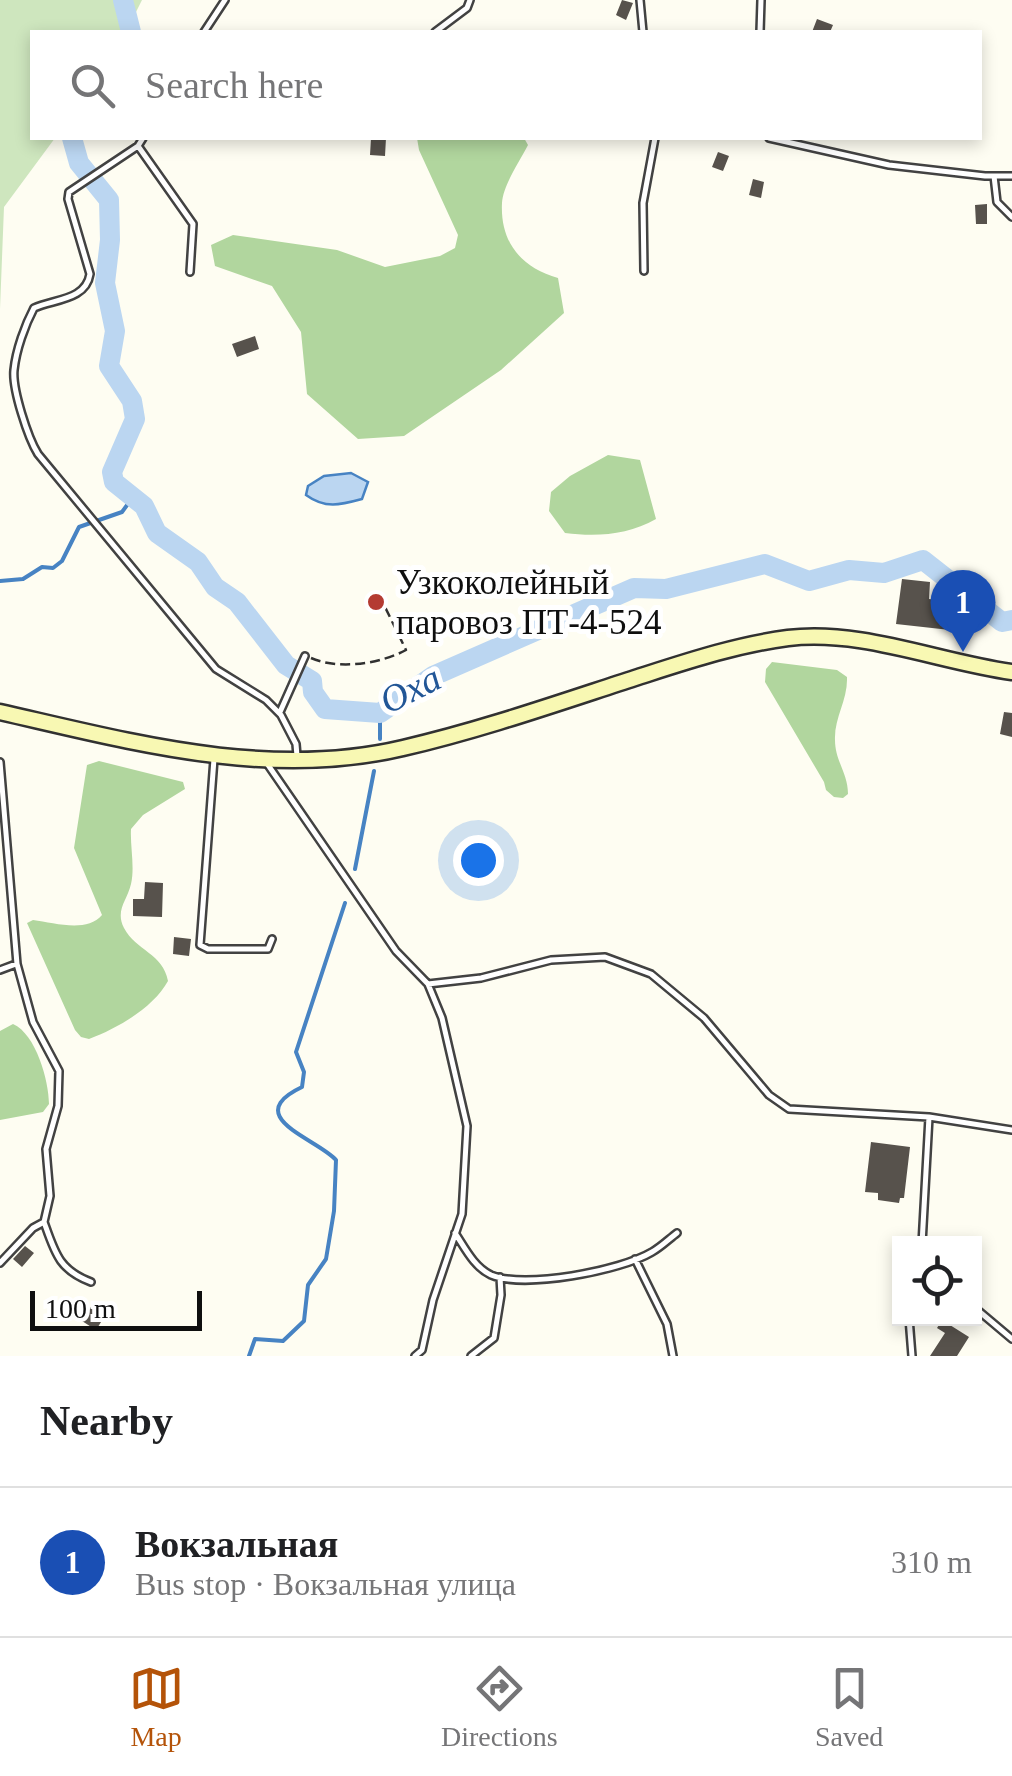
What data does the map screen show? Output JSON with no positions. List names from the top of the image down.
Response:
{
  "water": ["Оха"],
  "places": ["Узкоколейный паровоз ПТ-4-524"],
  "scale_bar": "100 m",
  "page": {
    "search": "Search here",
    "pins": "1",
    "scale": "100 m",
    "heading": "Nearby",
    "list": [
      {
        "mark": "1",
        "name": "Вокзальная",
        "note": "Bus stop · Вокзальная улица",
        "value": "310 m"
      }
    ],
    "nav": ["Map", "Directions", "Saved"]
  }
}
